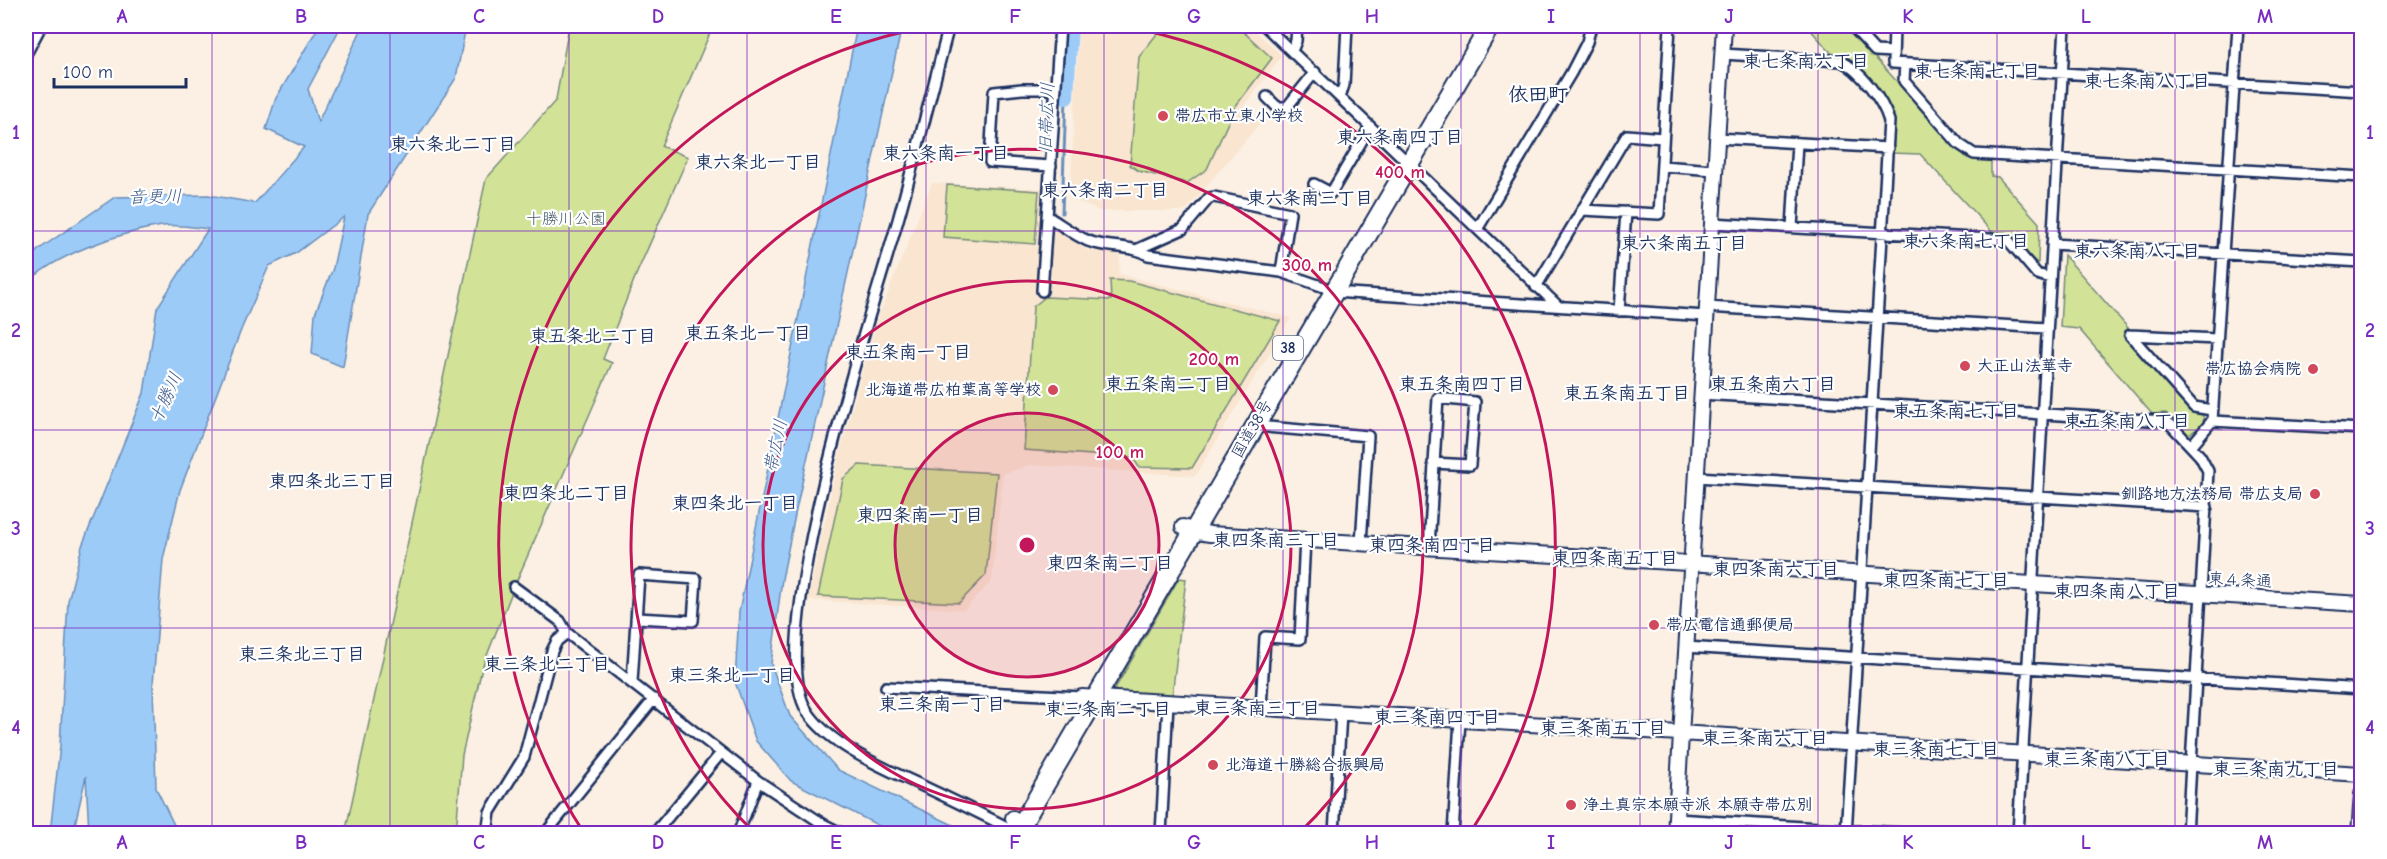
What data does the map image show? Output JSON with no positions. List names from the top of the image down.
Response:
{
  "streets": {
    "highway": ["38", "国道38号"],
    "street": ["東４条通"]
  },
  "crossings": [
    ["国道38号", "東４条通"]
  ],
  "districts": [
    "東七条南六丁目",
    "東七条南七丁目",
    "東七条南八丁目",
    "依田町",
    "東六条南四丁目",
    "東六条北二丁目",
    "東六条南一丁目",
    "東六条北一丁目",
    "東六条南二丁目",
    "東六条南三丁目",
    "東六条南七丁目",
    "東六条南五丁目",
    "東六条南八丁目",
    "東五条北一丁目",
    "東五条北二丁目",
    "東五条南一丁目",
    "東五条南二丁目",
    "東五条南四丁目",
    "東五条南六丁目",
    "東五条南五丁目",
    "東五条南七丁目",
    "東五条南八丁目",
    "東四条北三丁目",
    "東四条北二丁目",
    "東四条北一丁目",
    "東四条南一丁目",
    "東四条南三丁目",
    "東四条南四丁目",
    "東四条南五丁目",
    "東四条南二丁目",
    "東四条南六丁目",
    "東四条南七丁目",
    "東四条南八丁目",
    "東三条北三丁目",
    "東三条北二丁目",
    "東三条北一丁目",
    "東三条南一丁目",
    "東三条南三丁目",
    "東三条南二丁目",
    "東三条南四丁目",
    "東三条南五丁目",
    "東三条南六丁目",
    "東三条南七丁目",
    "東三条南八丁目",
    "東三条南九丁目"
  ],
  "water": [
    "旧帯広川",
    "音更川",
    "十勝川",
    "帯広川"
  ],
  "parks": ["十勝川公園"],
  "places": [
    "帯広市立東小学校",
    "大正山法華寺",
    "帯広協会病院",
    "北海道帯広柏葉高等学校",
    "釧路地方法務局 帯広支局",
    "帯広電信通郵便局",
    "北海道十勝総合振興局",
    "浄土真宗本願寺派 本願寺帯広別"
  ],
  "scale_bar": "100 m",
  "grid": {
    "columns": [
      "A",
      "B",
      "C",
      "D",
      "E",
      "F",
      "G",
      "H",
      "I",
      "J",
      "K",
      "L",
      "M"
    ],
    "rows": [
      "1",
      "2",
      "3",
      "4"
    ]
  },
  "rings": [
    "400 m",
    "300 m",
    "200 m",
    "100 m"
  ]
}
